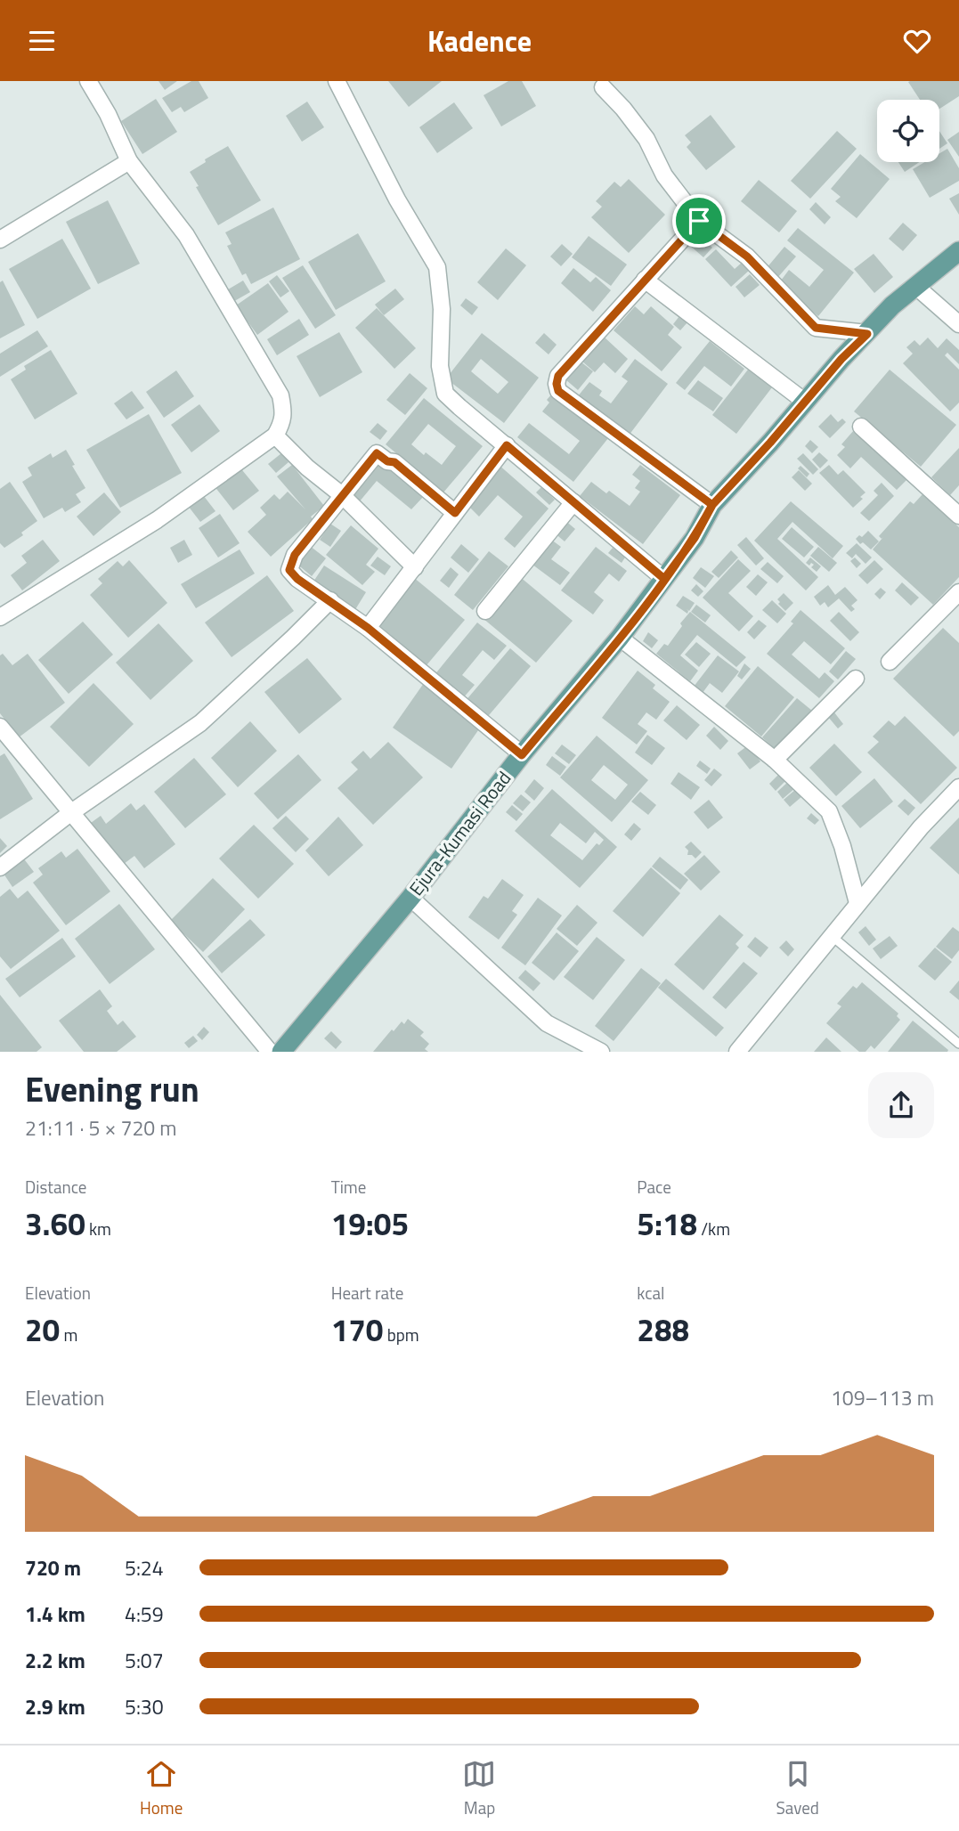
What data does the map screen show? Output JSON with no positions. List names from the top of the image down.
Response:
{
  "streets": {
    "main road": ["Ejura-Kumasi Road"]
  },
  "page": {
    "header": "Kadence",
    "heading": ["Evening run", "21:11 · 5 × 720 m"],
    "stats": [
      ["Distance", "3.60 km"],
      ["Time", "19:05"],
      ["Pace", "5:18 /km"],
      ["Elevation", "20 m"],
      ["Heart rate", "170 bpm"],
      ["kcal", "288"]
    ],
    "chart": ["Elevation", "109–113 m"],
    "list": [
      {
        "name": "720 m",
        "note": "5:24"
      },
      {
        "name": "1.4 km",
        "note": "4:59"
      },
      {
        "name": "2.2 km",
        "note": "5:07"
      },
      {
        "name": "2.9 km",
        "note": "5:30"
      }
    ],
    "tabs": ["Home", "Map", "Saved"]
  }
}
